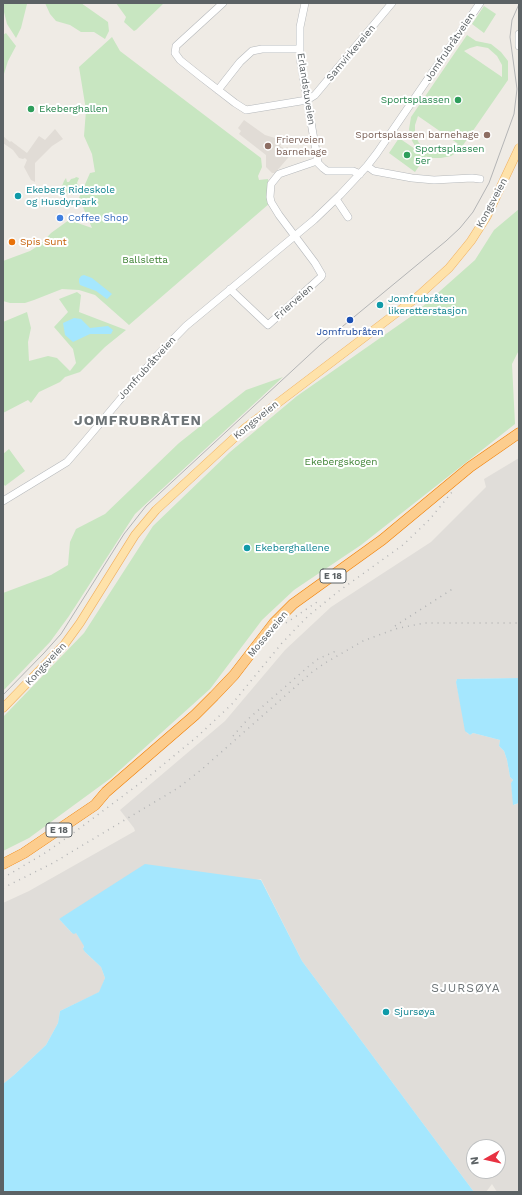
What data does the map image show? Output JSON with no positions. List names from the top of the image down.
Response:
{
  "streets": {
    "highway": ["E 18", "Mosseveien"],
    "main road": ["Kongsveien"],
    "street": [
      "Jomfrubråtveien",
      "Samvirkeveien",
      "Erlandstuveien",
      "Frierveien"
    ]
  },
  "crossings": [
    ["Jomfrubråtveien", "Frierveien"],
    ["Samvirkeveien", "Erlandstuveien"]
  ],
  "districts": ["JOMFRUBRÅTEN", "SJURSØYA"],
  "parks": ["Ballsletta", "Ekebergskogen"],
  "places": [
    "Sportsplassen",
    "Ekeberghallen",
    "Sportsplassen barnehage",
    "Frierveien barnehage",
    "Sportsplassen 5er",
    "Ekeberg Rideskole og Husdyrpark",
    "Coffee Shop",
    "Spis Sunt",
    "Jomfrubråten likeretterstasjon",
    "Jomfrubråten",
    "Ekeberghallene",
    "Sjursøya"
  ],
  "north": "left"
}
